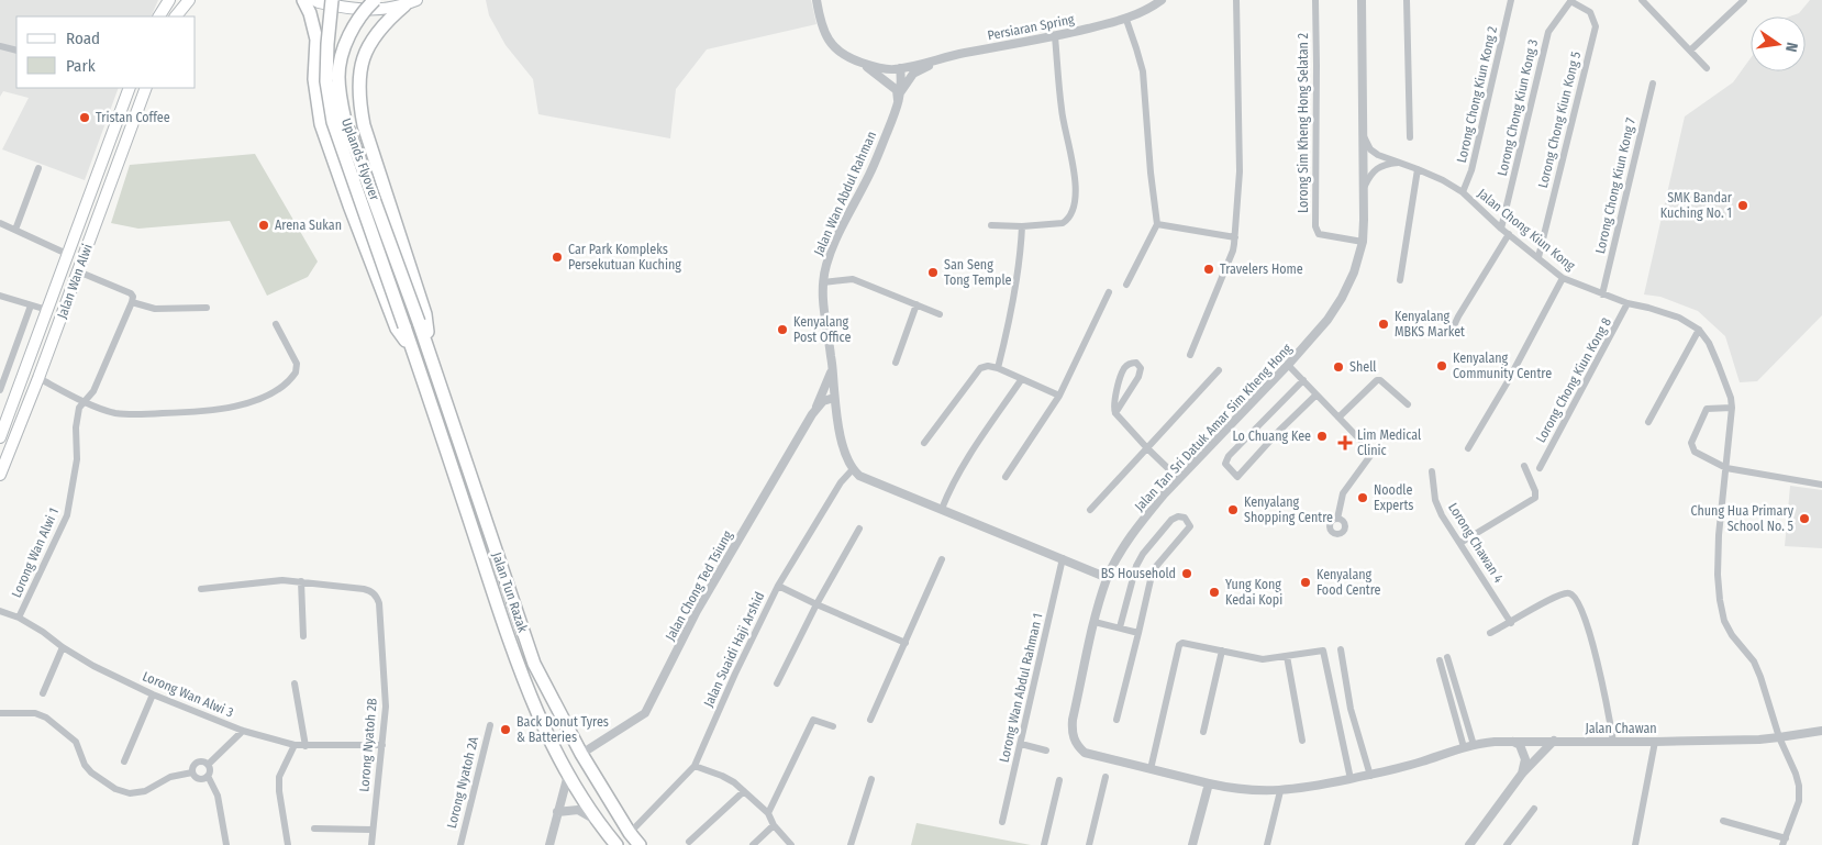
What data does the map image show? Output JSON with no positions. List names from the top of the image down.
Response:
{
  "streets": {
    "highway": ["Uplands Flyover", "Jalan Tun Razak"],
    "main road": ["Jalan Wan Alwi"],
    "street": [
      "Persiaran Spring",
      "Lorong Chong Kiun Kong 2",
      "Lorong Chong Kiun Kong 3",
      "Lorong Chong Kiun Kong 5",
      "Lorong Sim Kheng Hong Selatan 2",
      "Lorong Chong Kiun Kong 7",
      "Jalan Wan Abdul Rahman",
      "Jalan Chong Kiun Kong",
      "Lorong Chong Kiun Kong 8",
      "Jalan Tan Sri Datuk Amar Sim Kheng Hong",
      "Lorong Chawan 4",
      "Lorong Wan Alwi 1",
      "Jalan Chong Ted Tsiung",
      "Jalan Suaidi Haji Arshid",
      "Lorong Wan Abdul Rahman 1",
      "Lorong Wan Alwi 3",
      "Jalan Chawan",
      "Lorong Nyatoh 2B",
      "Lorong Nyatoh 2A"
    ]
  },
  "crossings": [
    ["Persiaran Spring", "Jalan Wan Abdul Rahman"],
    ["Lorong Chong Kiun Kong 2", "Jalan Chong Kiun Kong"],
    ["Lorong Chong Kiun Kong 3", "Lorong Chong Kiun Kong 5"],
    ["Lorong Chong Kiun Kong 3", "Jalan Chong Kiun Kong"],
    ["Lorong Chong Kiun Kong 5", "Jalan Chong Kiun Kong"],
    ["Lorong Sim Kheng Hong Selatan 2", "Jalan Tan Sri Datuk Amar Sim Kheng Hong"],
    ["Uplands Flyover", "Jalan Tun Razak"],
    ["Lorong Chong Kiun Kong 7", "Jalan Chong Kiun Kong"],
    ["Jalan Wan Abdul Rahman", "Jalan Chong Ted Tsiung"],
    ["Jalan Wan Abdul Rahman", "Jalan Suaidi Haji Arshid"],
    ["Jalan Chong Kiun Kong", "Lorong Chong Kiun Kong 8"],
    ["Jalan Chong Kiun Kong", "Jalan Tan Sri Datuk Amar Sim Kheng Hong"],
    ["Jalan Chong Kiun Kong", "Jalan Chawan"],
    ["Jalan Tan Sri Datuk Amar Sim Kheng Hong", "Jalan Chawan"],
    ["Lorong Wan Alwi 1", "Lorong Wan Alwi 3"],
    ["Jalan Chong Ted Tsiung", "Jalan Tun Razak"],
    ["Jalan Tun Razak", "Jalan Suaidi Haji Arshid"],
    ["Lorong Wan Alwi 3", "Lorong Nyatoh 2B"]
  ],
  "places": {
    "other": [
      "Tristan Coffee",
      "SMK Bandar Kuching No. 1",
      "Arena Sukan",
      "Car Park Kompleks Persekutuan Kuching",
      "Travelers Home",
      "San Seng Tong Temple",
      "Kenyalang MBKS Market",
      "Kenyalang Post Office",
      "Kenyalang Community Centre",
      "Shell",
      "Lo Chuang Kee",
      "Noodle Experts",
      "Kenyalang Shopping Centre",
      "Chung Hua Primary School No. 5",
      "BS Household",
      "Kenyalang Food Centre",
      "Yung Kong Kedai Kopi",
      "Back Donut Tyres & Batteries"
    ],
    "health": ["Lim Medical Clinic"]
  },
  "legend": ["Road", "Park"],
  "north": "right"
}
